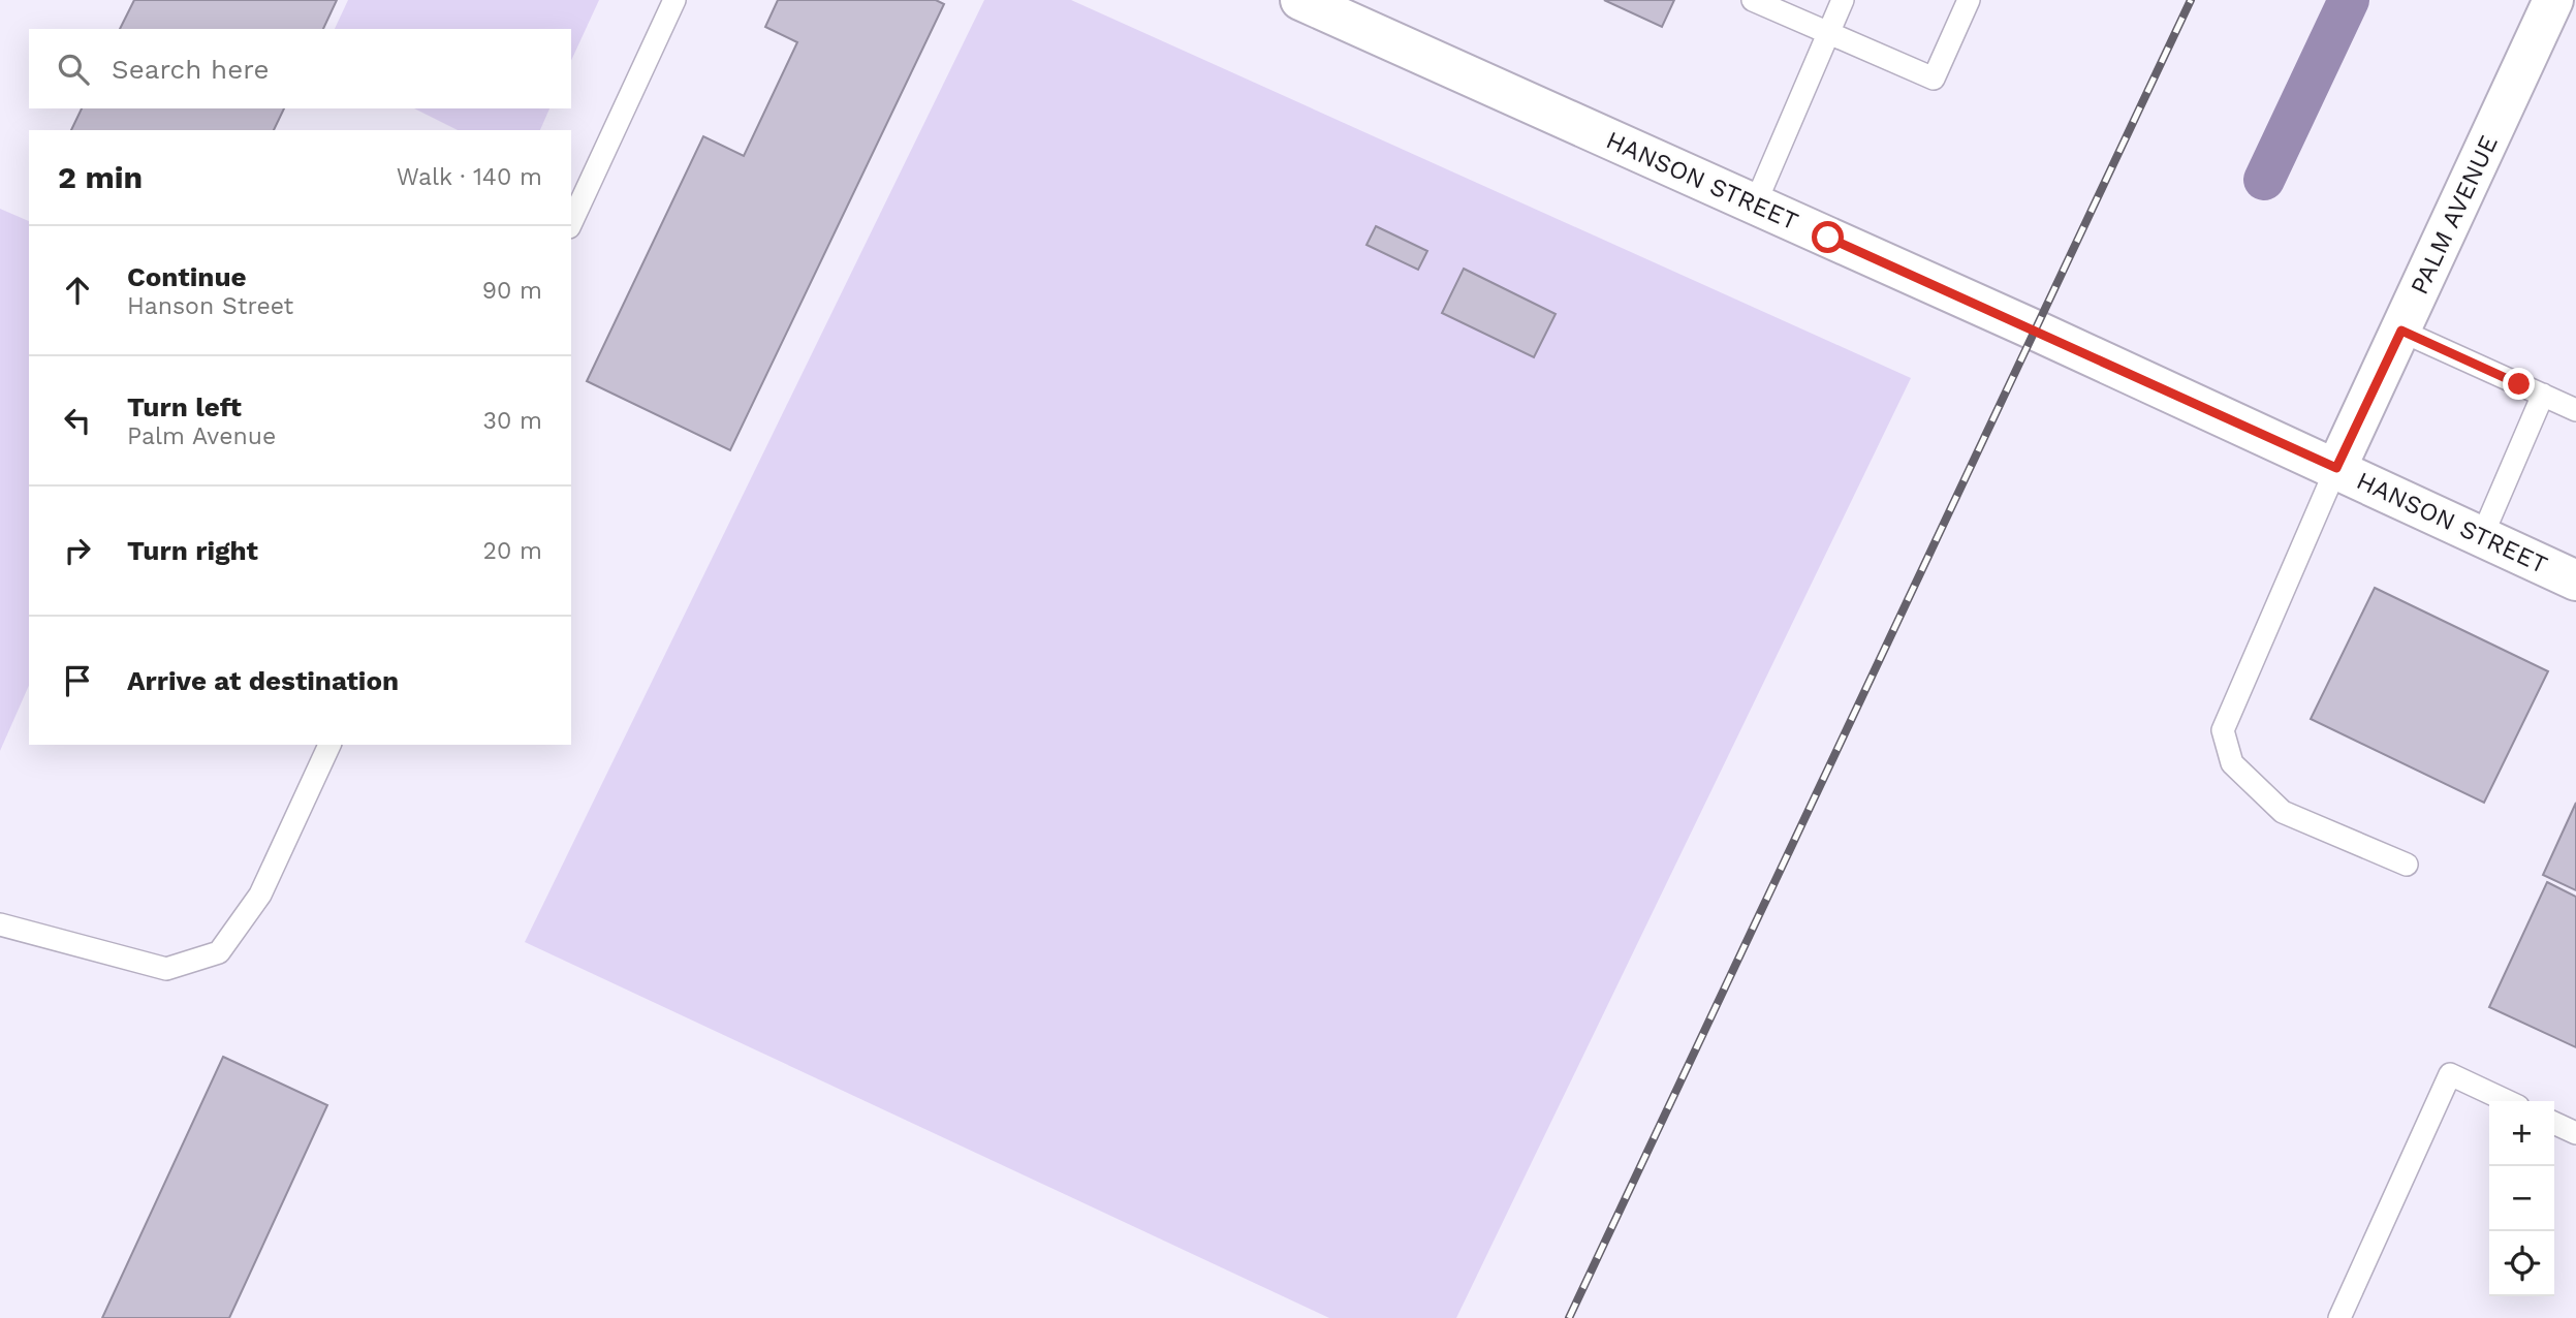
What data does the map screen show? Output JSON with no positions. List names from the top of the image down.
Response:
{
  "streets": {
    "street": ["HANSON STREET", "PALM AVENUE"]
  },
  "crossings": [
    ["HANSON STREET", "PALM AVENUE"]
  ],
  "page": {
    "search": "Search here",
    "heading": ["2 min", "Walk · 140 m"],
    "list": [
      ["Continue", "Hanson Street", "90 m"],
      ["Turn left", "Palm Avenue", "30 m"],
      ["Turn right", "20 m"],
      "Arrive at destination"
    ],
    "map_buttons": ["+", "−"]
  }
}
